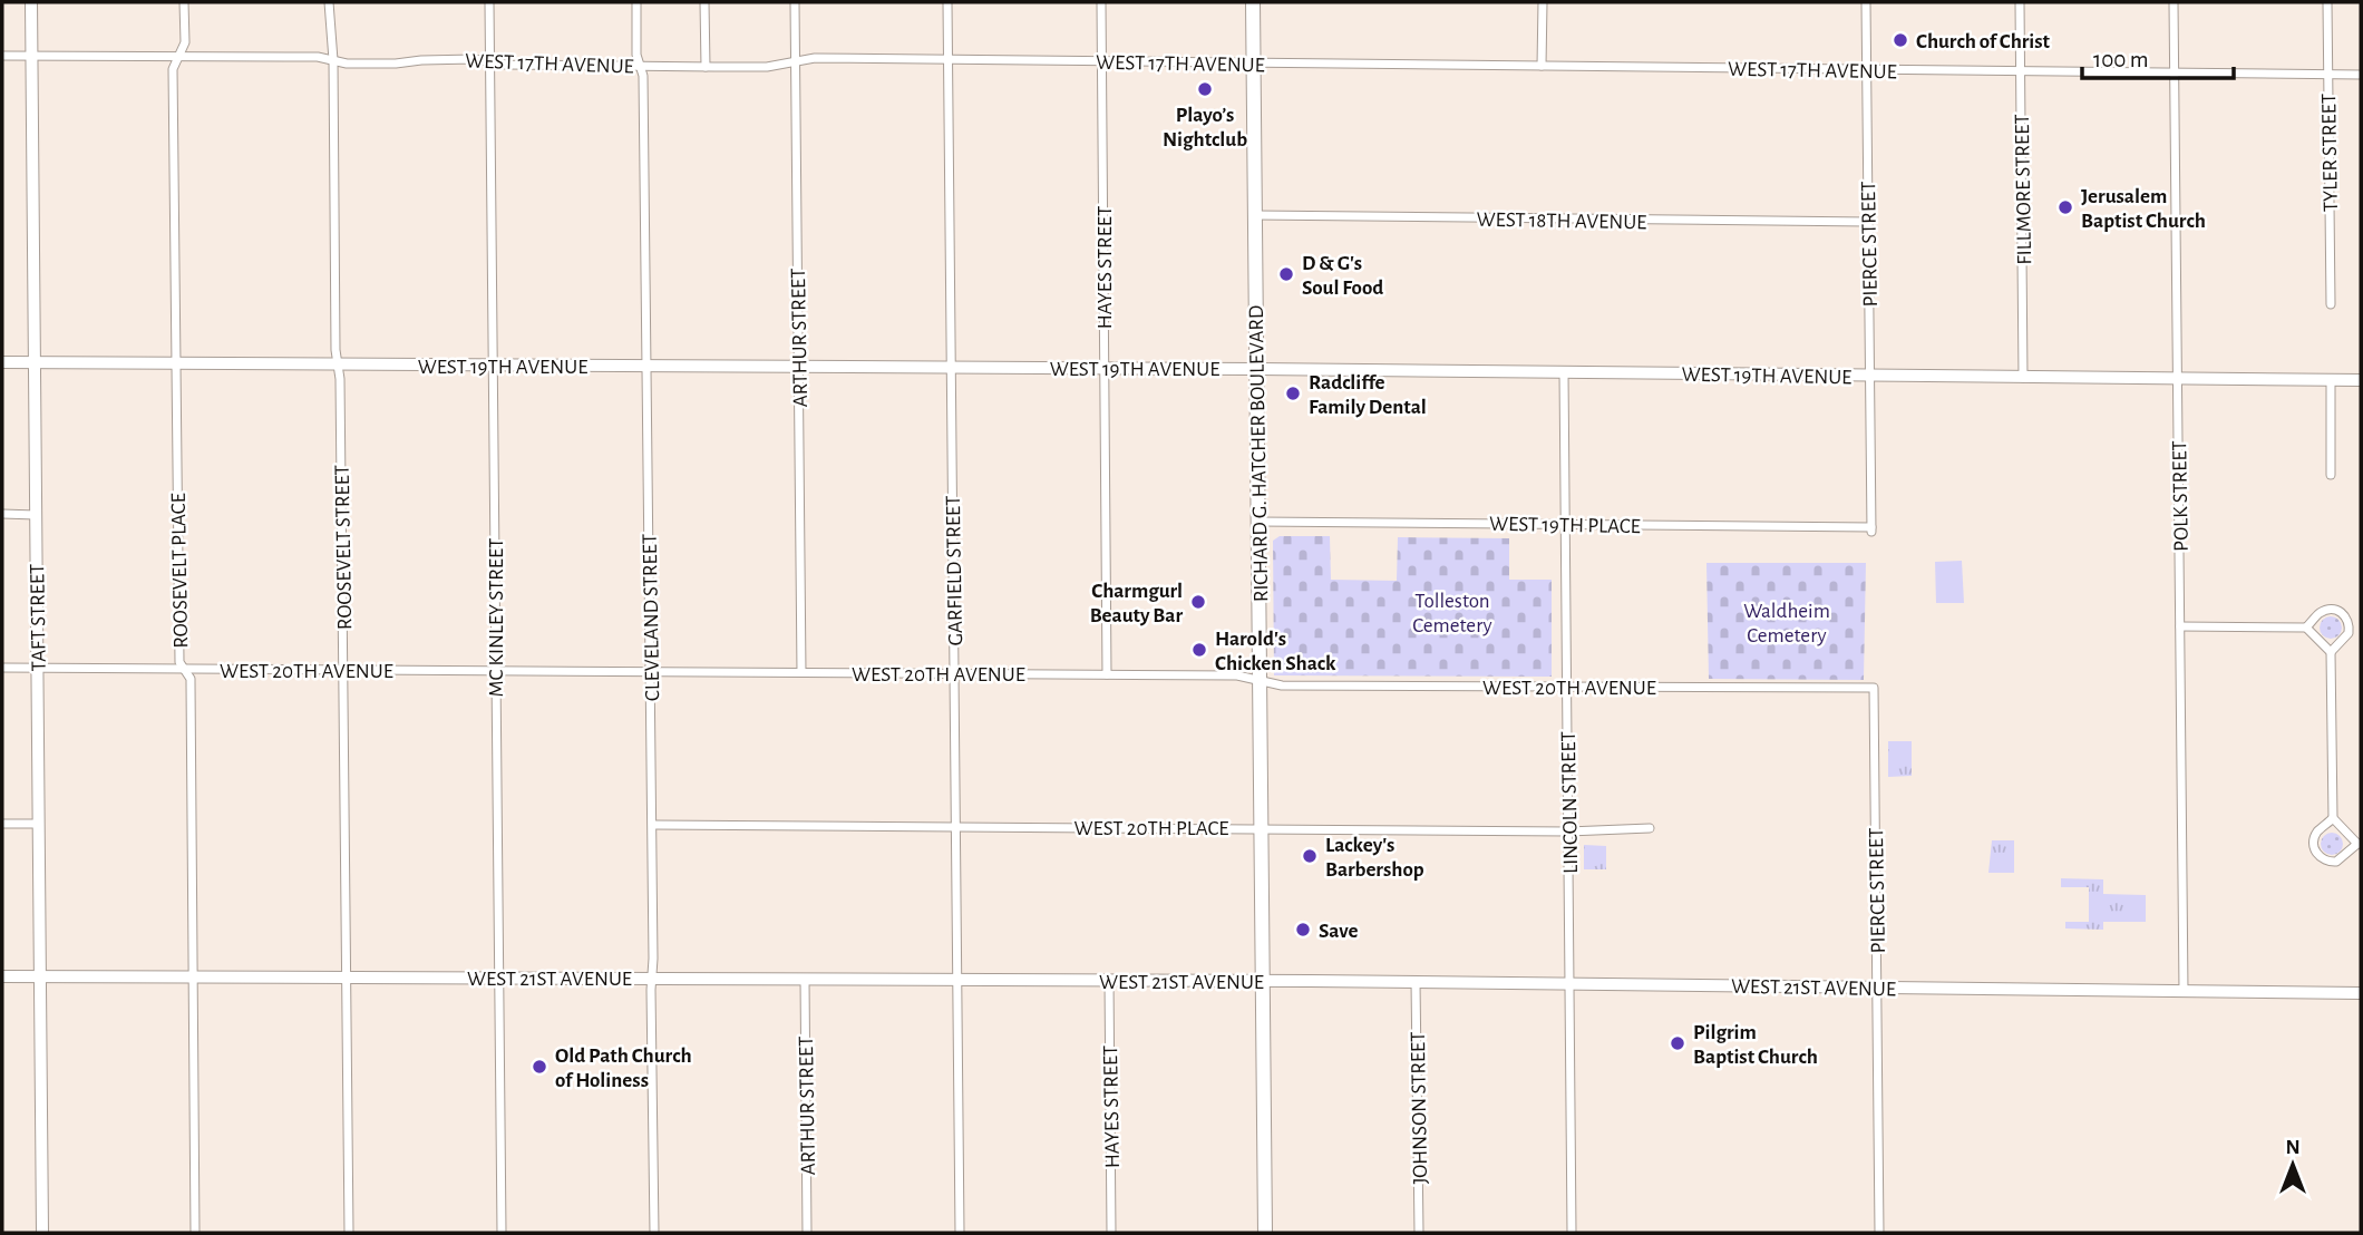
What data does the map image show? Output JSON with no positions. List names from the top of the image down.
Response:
{
  "streets": {
    "main road": ["RICHARD G. HATCHER BOULEVARD"],
    "street": [
      "WEST 17TH AVENUE",
      "TYLER STREET",
      "FILLMORE STREET",
      "WEST 18TH AVENUE",
      "PIERCE STREET",
      "HAYES STREET",
      "ARTHUR STREET",
      "WEST 19TH AVENUE",
      "POLK STREET",
      "WEST 19TH PLACE",
      "ROOSEVELT STREET",
      "ROOSEVELT PLACE",
      "GARFIELD STREET",
      "TAFT STREET",
      "MC KINLEY STREET",
      "CLEVELAND STREET",
      "WEST 20TH AVENUE",
      "LINCOLN STREET",
      "WEST 20TH PLACE",
      "WEST 21ST AVENUE",
      "JOHNSON STREET"
    ]
  },
  "crossings": [
    ["WEST 17TH AVENUE", "TYLER STREET"],
    ["WEST 17TH AVENUE", "FILLMORE STREET"],
    ["WEST 17TH AVENUE", "PIERCE STREET"],
    ["WEST 17TH AVENUE", "HAYES STREET"],
    ["WEST 17TH AVENUE", "ARTHUR STREET"],
    ["WEST 17TH AVENUE", "RICHARD G. HATCHER BOULEVARD"],
    ["WEST 17TH AVENUE", "POLK STREET"],
    ["WEST 17TH AVENUE", "ROOSEVELT STREET"],
    ["WEST 17TH AVENUE", "ROOSEVELT PLACE"],
    ["WEST 17TH AVENUE", "GARFIELD STREET"],
    ["WEST 17TH AVENUE", "TAFT STREET"],
    ["WEST 17TH AVENUE", "MC KINLEY STREET"],
    ["WEST 17TH AVENUE", "CLEVELAND STREET"],
    ["FILLMORE STREET", "WEST 19TH AVENUE"],
    ["WEST 18TH AVENUE", "PIERCE STREET"],
    ["WEST 18TH AVENUE", "RICHARD G. HATCHER BOULEVARD"],
    ["PIERCE STREET", "WEST 19TH AVENUE"],
    ["PIERCE STREET", "WEST 19TH PLACE"],
    ["PIERCE STREET", "WEST 20TH AVENUE"],
    ["PIERCE STREET", "WEST 21ST AVENUE"],
    ["HAYES STREET", "WEST 19TH AVENUE"],
    ["HAYES STREET", "WEST 20TH AVENUE"],
    ["HAYES STREET", "WEST 21ST AVENUE"],
    ["ARTHUR STREET", "WEST 19TH AVENUE"],
    ["ARTHUR STREET", "WEST 20TH AVENUE"],
    ["ARTHUR STREET", "WEST 21ST AVENUE"],
    ["WEST 19TH AVENUE", "RICHARD G. HATCHER BOULEVARD"],
    ["WEST 19TH AVENUE", "POLK STREET"],
    ["WEST 19TH AVENUE", "ROOSEVELT STREET"],
    ["WEST 19TH AVENUE", "ROOSEVELT PLACE"],
    ["WEST 19TH AVENUE", "GARFIELD STREET"],
    ["WEST 19TH AVENUE", "TAFT STREET"],
    ["WEST 19TH AVENUE", "MC KINLEY STREET"],
    ["WEST 19TH AVENUE", "CLEVELAND STREET"],
    ["WEST 19TH AVENUE", "LINCOLN STREET"],
    ["RICHARD G. HATCHER BOULEVARD", "WEST 19TH PLACE"],
    ["RICHARD G. HATCHER BOULEVARD", "WEST 20TH AVENUE"],
    ["RICHARD G. HATCHER BOULEVARD", "WEST 20TH PLACE"],
    ["RICHARD G. HATCHER BOULEVARD", "WEST 21ST AVENUE"],
    ["POLK STREET", "WEST 21ST AVENUE"],
    ["WEST 19TH PLACE", "LINCOLN STREET"],
    ["ROOSEVELT STREET", "WEST 20TH AVENUE"],
    ["ROOSEVELT STREET", "WEST 21ST AVENUE"],
    ["ROOSEVELT PLACE", "WEST 20TH AVENUE"],
    ["ROOSEVELT PLACE", "WEST 21ST AVENUE"],
    ["GARFIELD STREET", "WEST 20TH AVENUE"],
    ["GARFIELD STREET", "WEST 20TH PLACE"],
    ["GARFIELD STREET", "WEST 21ST AVENUE"],
    ["TAFT STREET", "WEST 20TH AVENUE"],
    ["TAFT STREET", "WEST 21ST AVENUE"],
    ["MC KINLEY STREET", "WEST 20TH AVENUE"],
    ["MC KINLEY STREET", "WEST 21ST AVENUE"],
    ["CLEVELAND STREET", "WEST 20TH AVENUE"],
    ["CLEVELAND STREET", "WEST 20TH PLACE"],
    ["CLEVELAND STREET", "WEST 21ST AVENUE"],
    ["WEST 20TH AVENUE", "LINCOLN STREET"],
    ["LINCOLN STREET", "WEST 20TH PLACE"],
    ["LINCOLN STREET", "WEST 21ST AVENUE"],
    ["WEST 21ST AVENUE", "JOHNSON STREET"]
  ],
  "parks": ["Tolleston Cemetery", "Waldheim Cemetery"],
  "places": [
    "Church of Christ",
    "Playo’s Nightclub",
    "Jerusalem Baptist Church",
    "D & G's Soul Food",
    "Radcliffe Family Dental",
    "Charmgurl Beauty Bar",
    "Harold's Chicken Shack",
    "Lackey's Barbershop",
    "Save",
    "Pilgrim Baptist Church",
    "Old Path Church of Holiness"
  ],
  "scale_bar": "100 m",
  "north": "top"
}
